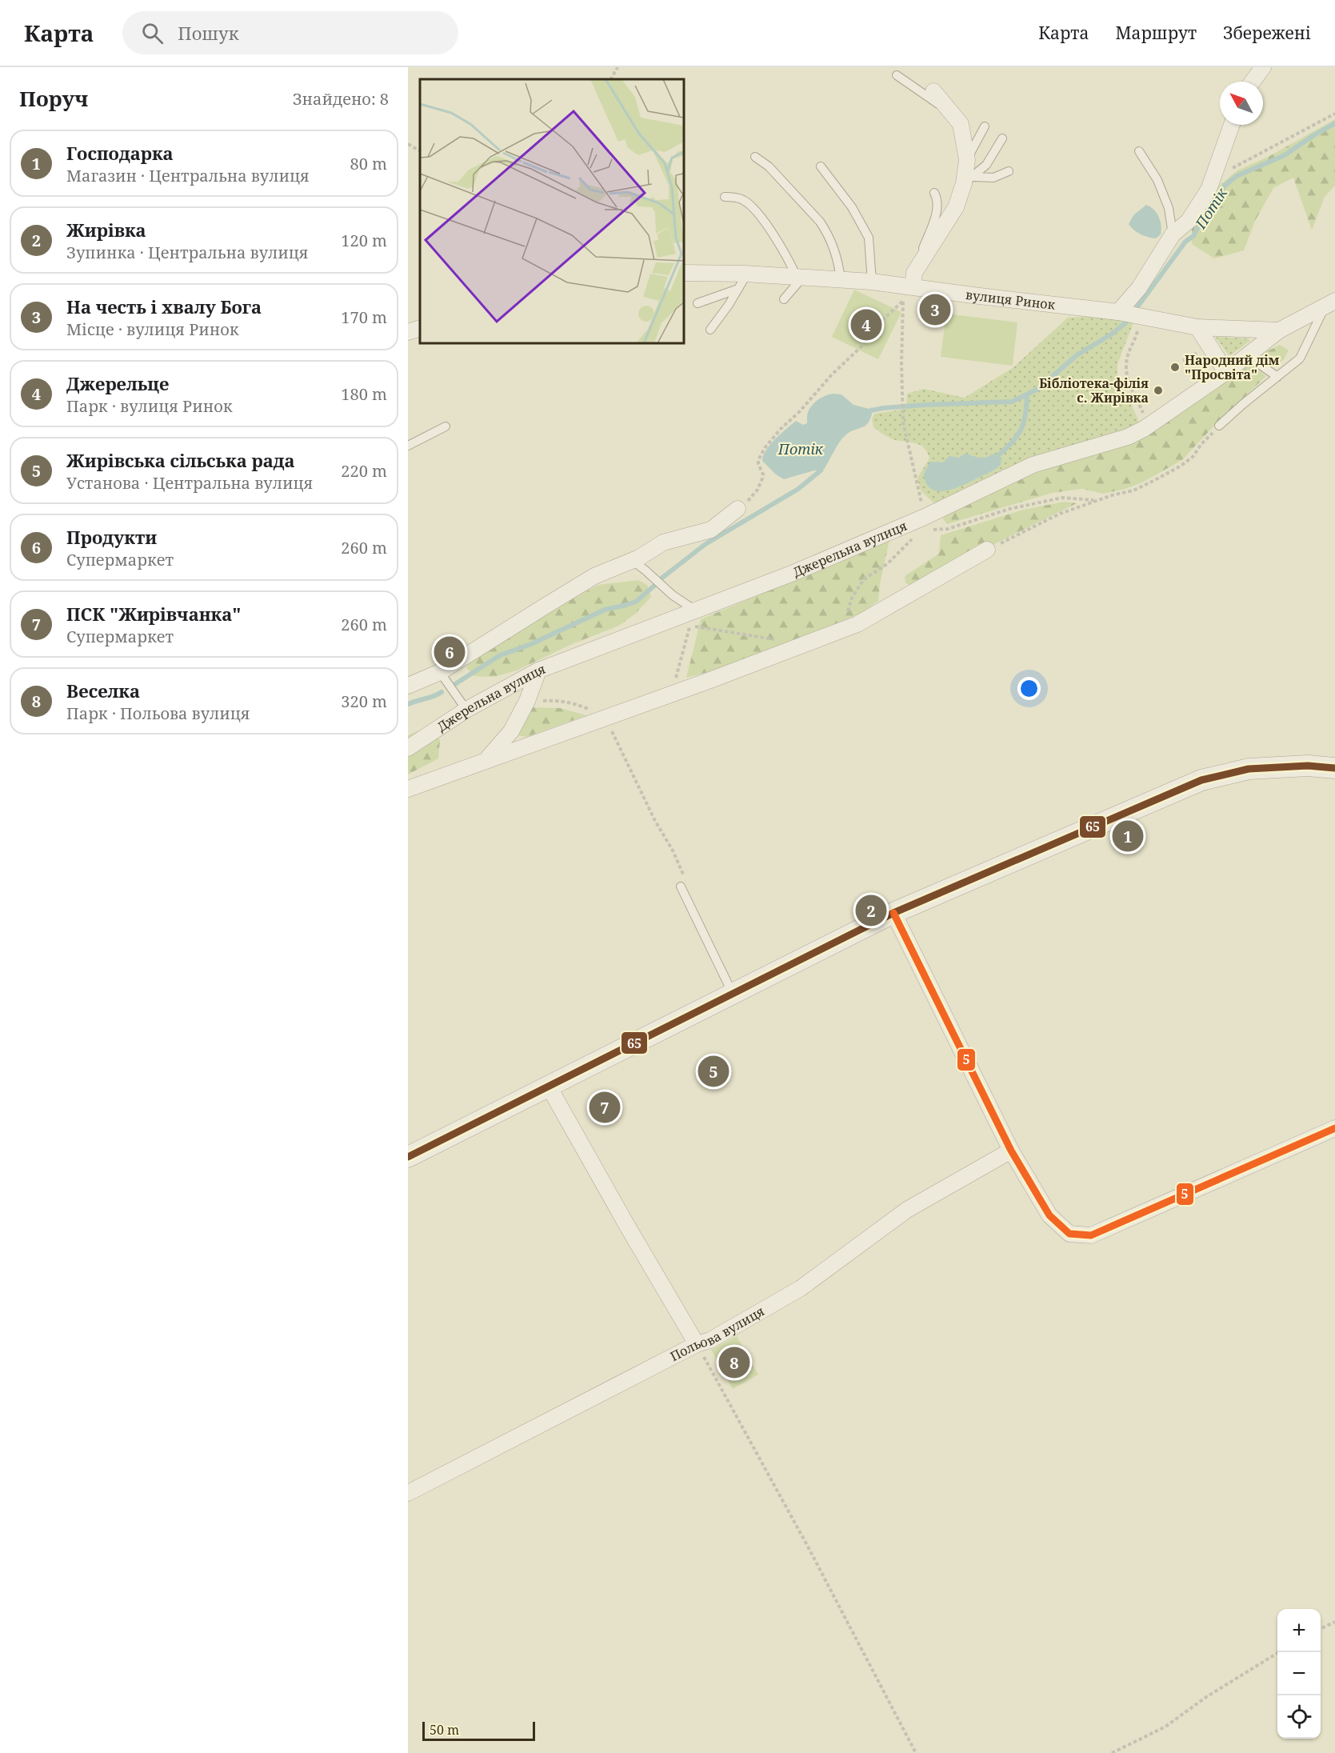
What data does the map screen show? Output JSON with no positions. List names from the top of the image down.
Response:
{
  "streets": {
    "street": ["вулиця Ринок", "Джерельна вулиця", "Польова вулиця"]
  },
  "crossings": [
    ["вулиця Ринок", "Джерельна вулиця"]
  ],
  "water": ["Потік"],
  "places": ["Народний дім \"Просвіта\"", "Бібліотека-філія с. Жирівка"],
  "lines": ["transit line 65", "transit line 5"],
  "scale_bar": "50 m",
  "north": "top left",
  "page": {
    "header": "Карта",
    "search": "Пошук",
    "nav": ["Карта", "Маршрут", "Збережені"],
    "heading": ["Поруч", "Знайдено: 8"],
    "list": [
      {
        "mark": "1",
        "name": "Господарка",
        "note": "Магазин · Центральна вулиця",
        "value": "80 m"
      },
      {
        "mark": "2",
        "name": "Жирівка",
        "note": "Зупинка · Центральна вулиця",
        "value": "120 m"
      },
      {
        "mark": "3",
        "name": "На честь і хвалу Бога",
        "note": "Місце · вулиця Ринок",
        "value": "170 m"
      },
      {
        "mark": "4",
        "name": "Джерельце",
        "note": "Парк · вулиця Ринок",
        "value": "180 m"
      },
      {
        "mark": "5",
        "name": "Жирівська сільська рада",
        "note": "Установа · Центральна вулиця",
        "value": "220 m"
      },
      {
        "mark": "6",
        "name": "Продукти",
        "note": "Супермаркет",
        "value": "260 m"
      },
      {
        "mark": "7",
        "name": "ПСК \"Жирівчанка\"",
        "note": "Супермаркет",
        "value": "260 m"
      },
      {
        "mark": "8",
        "name": "Веселка",
        "note": "Парк · Польова вулиця",
        "value": "320 m"
      }
    ],
    "pins": [
      "3",
      "4",
      "6",
      "1",
      "2",
      "5",
      "7",
      "8"
    ],
    "map_buttons": ["+", "−"],
    "scale": "50 m"
  }
}
